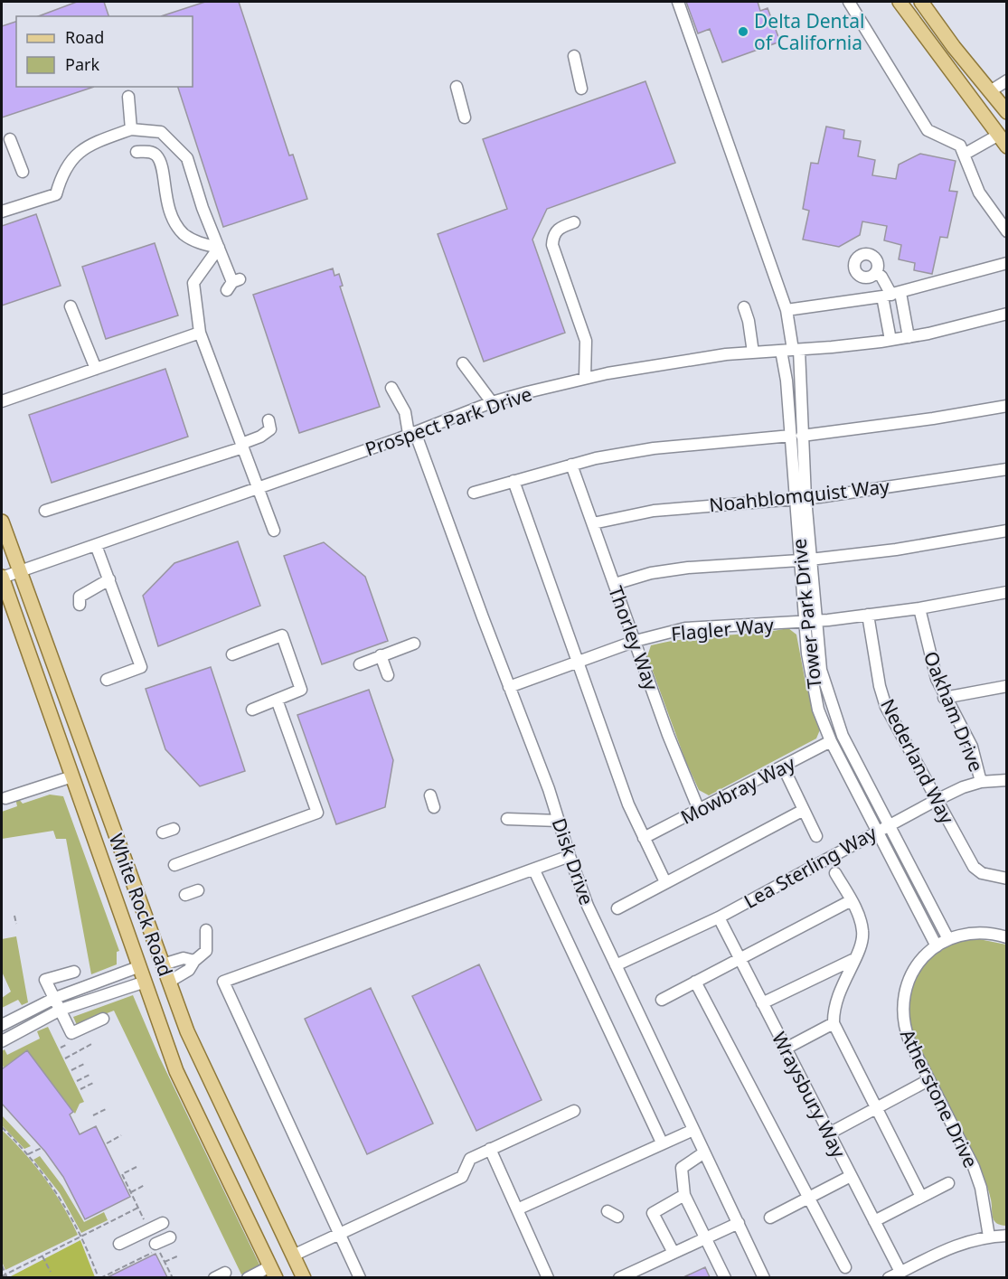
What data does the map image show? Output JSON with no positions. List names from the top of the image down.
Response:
{
  "streets": {
    "main road": ["White Rock Road"],
    "street": [
      "Prospect Park Drive",
      "Noahblomquist Way",
      "Tower Park Drive",
      "Flagler Way",
      "Thorley Way",
      "Oakham Drive",
      "Nederland Way",
      "Mowbray Way",
      "Disk Drive",
      "Lea Sterling Way",
      "Wraysbury Way",
      "Atherstone Drive"
    ]
  },
  "crossings": [
    ["Prospect Park Drive", "Tower Park Drive"],
    ["Prospect Park Drive", "Disk Drive"],
    ["Prospect Park Drive", "White Rock Road"],
    ["Noahblomquist Way", "Tower Park Drive"],
    ["Noahblomquist Way", "Thorley Way"],
    ["Tower Park Drive", "Flagler Way"],
    ["Tower Park Drive", "Mowbray Way"],
    ["Tower Park Drive", "Lea Sterling Way"],
    ["Tower Park Drive", "Atherstone Drive"],
    ["Flagler Way", "Thorley Way"],
    ["Flagler Way", "Oakham Drive"],
    ["Flagler Way", "Nederland Way"],
    ["Flagler Way", "Disk Drive"],
    ["Thorley Way", "Mowbray Way"],
    ["Oakham Drive", "Lea Sterling Way"],
    ["Nederland Way", "Lea Sterling Way"],
    ["Disk Drive", "Lea Sterling Way"],
    ["Lea Sterling Way", "Wraysbury Way"]
  ],
  "places": ["Delta Dental of California"],
  "legend": ["Road", "Park"]
}
